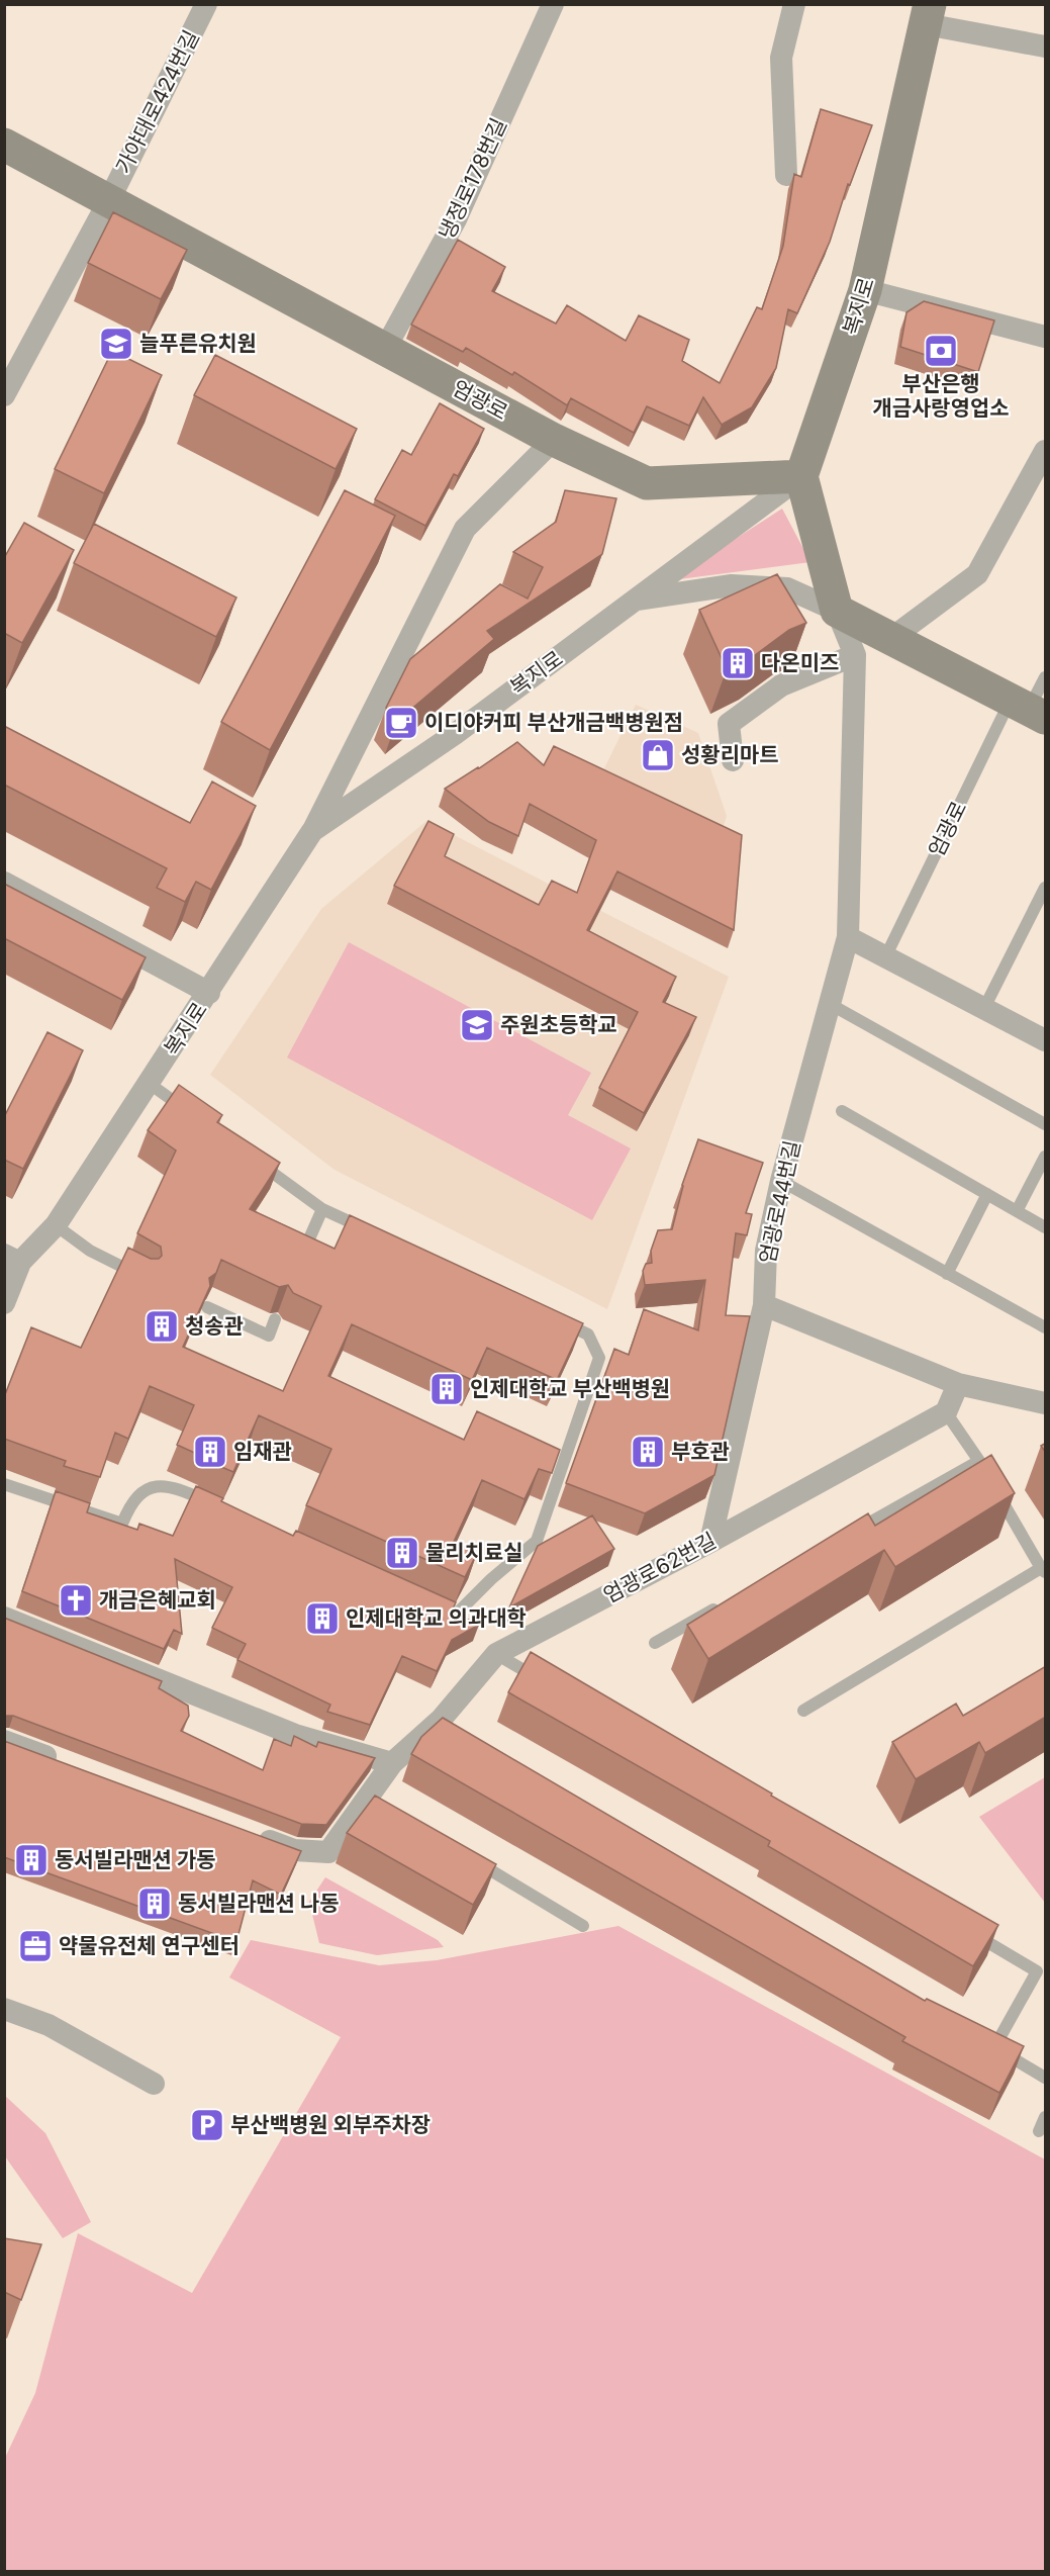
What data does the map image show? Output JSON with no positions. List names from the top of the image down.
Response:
{
  "streets": {
    "main road": ["복지로", "엄광로"],
    "street": [
      "가야대로424번길",
      "냉정로178번길",
      "엄광로44번길",
      "엄광로62번길"
    ]
  },
  "crossings": [
    ["가야대로424번길", "엄광로"],
    ["냉정로178번길", "엄광로"],
    ["복지로", "엄광로"],
    ["엄광로44번길", "엄광로62번길"]
  ],
  "places": {
    "school or university": ["늘푸른유치원", "주원초등학교"],
    "bank": ["부산은행 개금사랑영업소"],
    "building": [
      "다온미즈",
      "청송관",
      "인제대학교 부산백병원",
      "임재관",
      "부호관",
      "물리치료실",
      "인제대학교 의과대학",
      "동서빌라맨션 가동",
      "동서빌라맨션 나동"
    ],
    "cafe": ["이디야커피 부산개금백병원점"],
    "shop": ["성황리마트"],
    "church": ["개금은혜교회"],
    "office": ["약물유전체 연구센터"],
    "parking": ["부산백병원 외부주차장"]
  }
}
